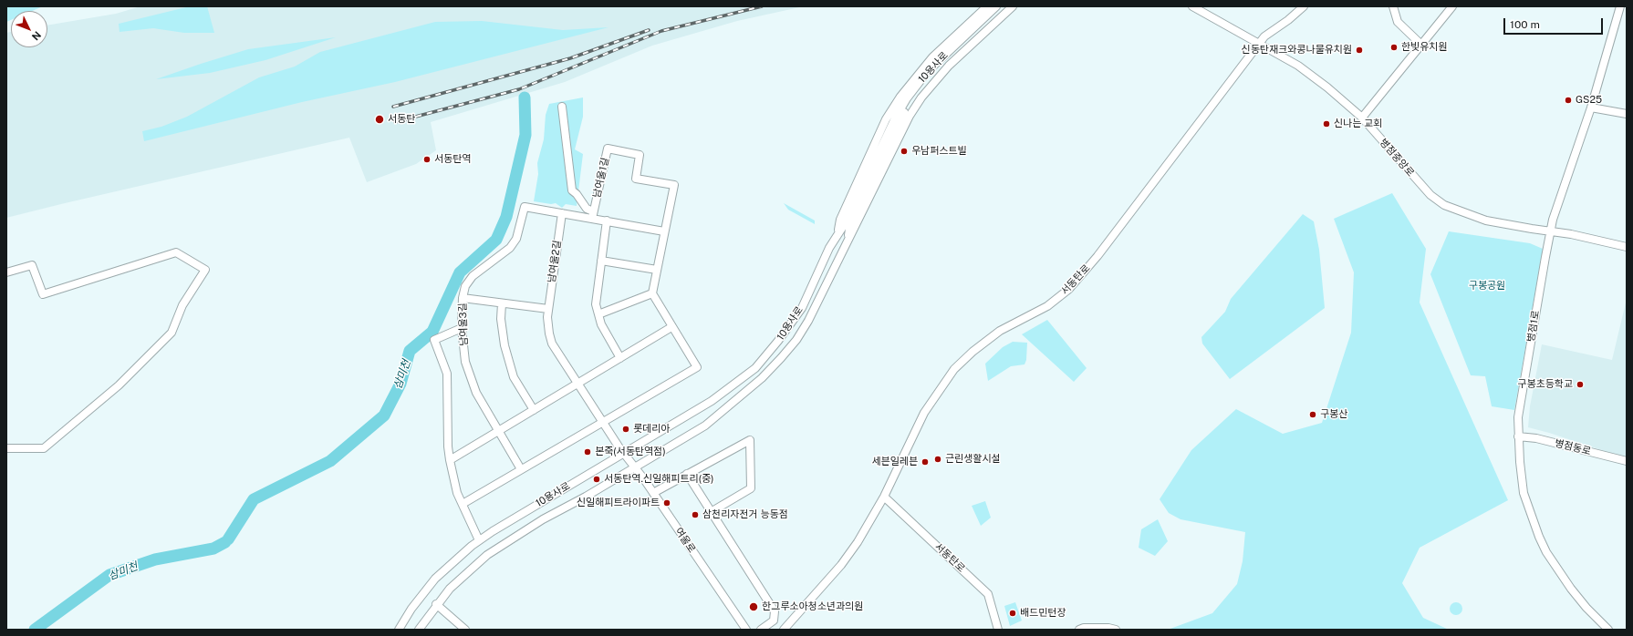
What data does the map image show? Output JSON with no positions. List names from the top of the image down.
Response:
{
  "streets": {
    "street": [
      "10용사로",
      "병점중앙로",
      "남여울1길",
      "남여울2길",
      "서동탄로",
      "남여울3길",
      "병점1로",
      "병점동로",
      "여울로"
    ]
  },
  "crossings": [
    ["10용사로", "남여울2길"],
    ["10용사로", "여울로"],
    ["병점중앙로", "서동탄로"],
    ["병점중앙로", "병점1로"],
    ["남여울2길", "남여울3길"],
    ["남여울2길", "여울로"],
    ["병점1로", "병점동로"]
  ],
  "water": ["삼미천"],
  "parks": ["구봉공원"],
  "places": [
    "한빛유치원",
    "신동탄재크와콩나물유치원",
    "GS25",
    "서동탄",
    "신나는 교회",
    "우남퍼스트빌",
    "서동탄역",
    "구봉초등학교",
    "구봉산",
    "롯데리아",
    "본죽(서동탄역점)",
    "근린생활시설",
    "세븐일레븐",
    "서동탄역.신일해피트리(중)",
    "신일해피트라이파트",
    "삼천리자전거 능동점",
    "한그루소아청소년과의원",
    "배드민턴장"
  ],
  "scale_bar": "100 m",
  "north": "bottom right"
}
